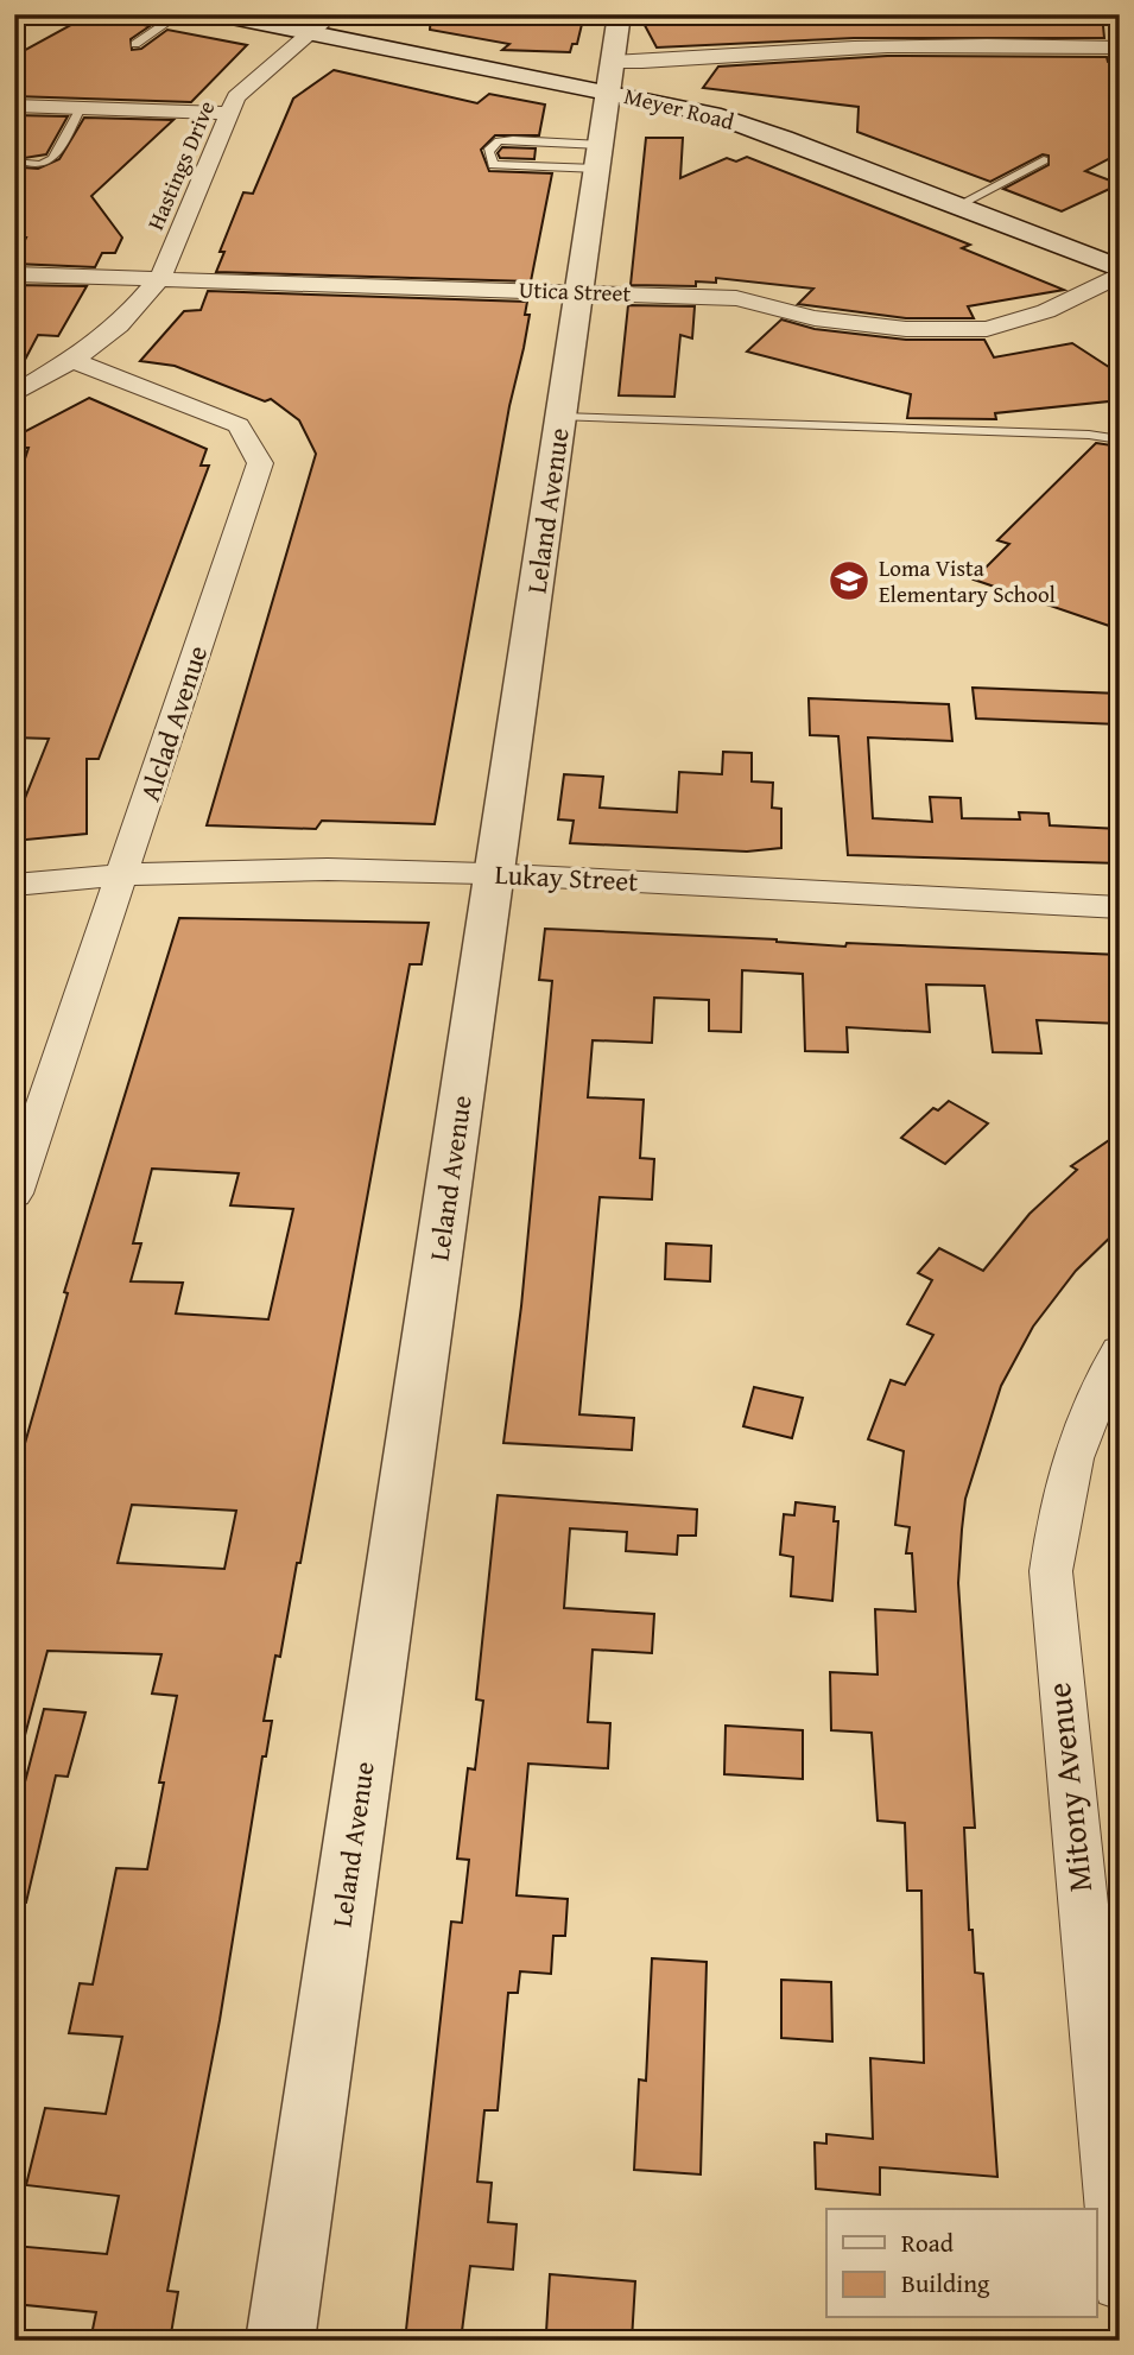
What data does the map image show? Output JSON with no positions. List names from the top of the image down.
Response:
{
  "streets": {
    "street": [
      "Meyer Road",
      "Hastings Drive",
      "Utica Street",
      "Leland Avenue",
      "Alclad Avenue",
      "Lukay Street",
      "Mitony Avenue"
    ]
  },
  "crossings": [
    ["Meyer Road", "Hastings Drive"],
    ["Meyer Road", "Utica Street"],
    ["Meyer Road", "Leland Avenue"],
    ["Hastings Drive", "Utica Street"],
    ["Hastings Drive", "Alclad Avenue"],
    ["Utica Street", "Leland Avenue"],
    ["Leland Avenue", "Lukay Street"],
    ["Alclad Avenue", "Lukay Street"]
  ],
  "places": {
    "school or university": ["Loma Vista Elementary School"]
  },
  "legend": ["Road", "Building"]
}
